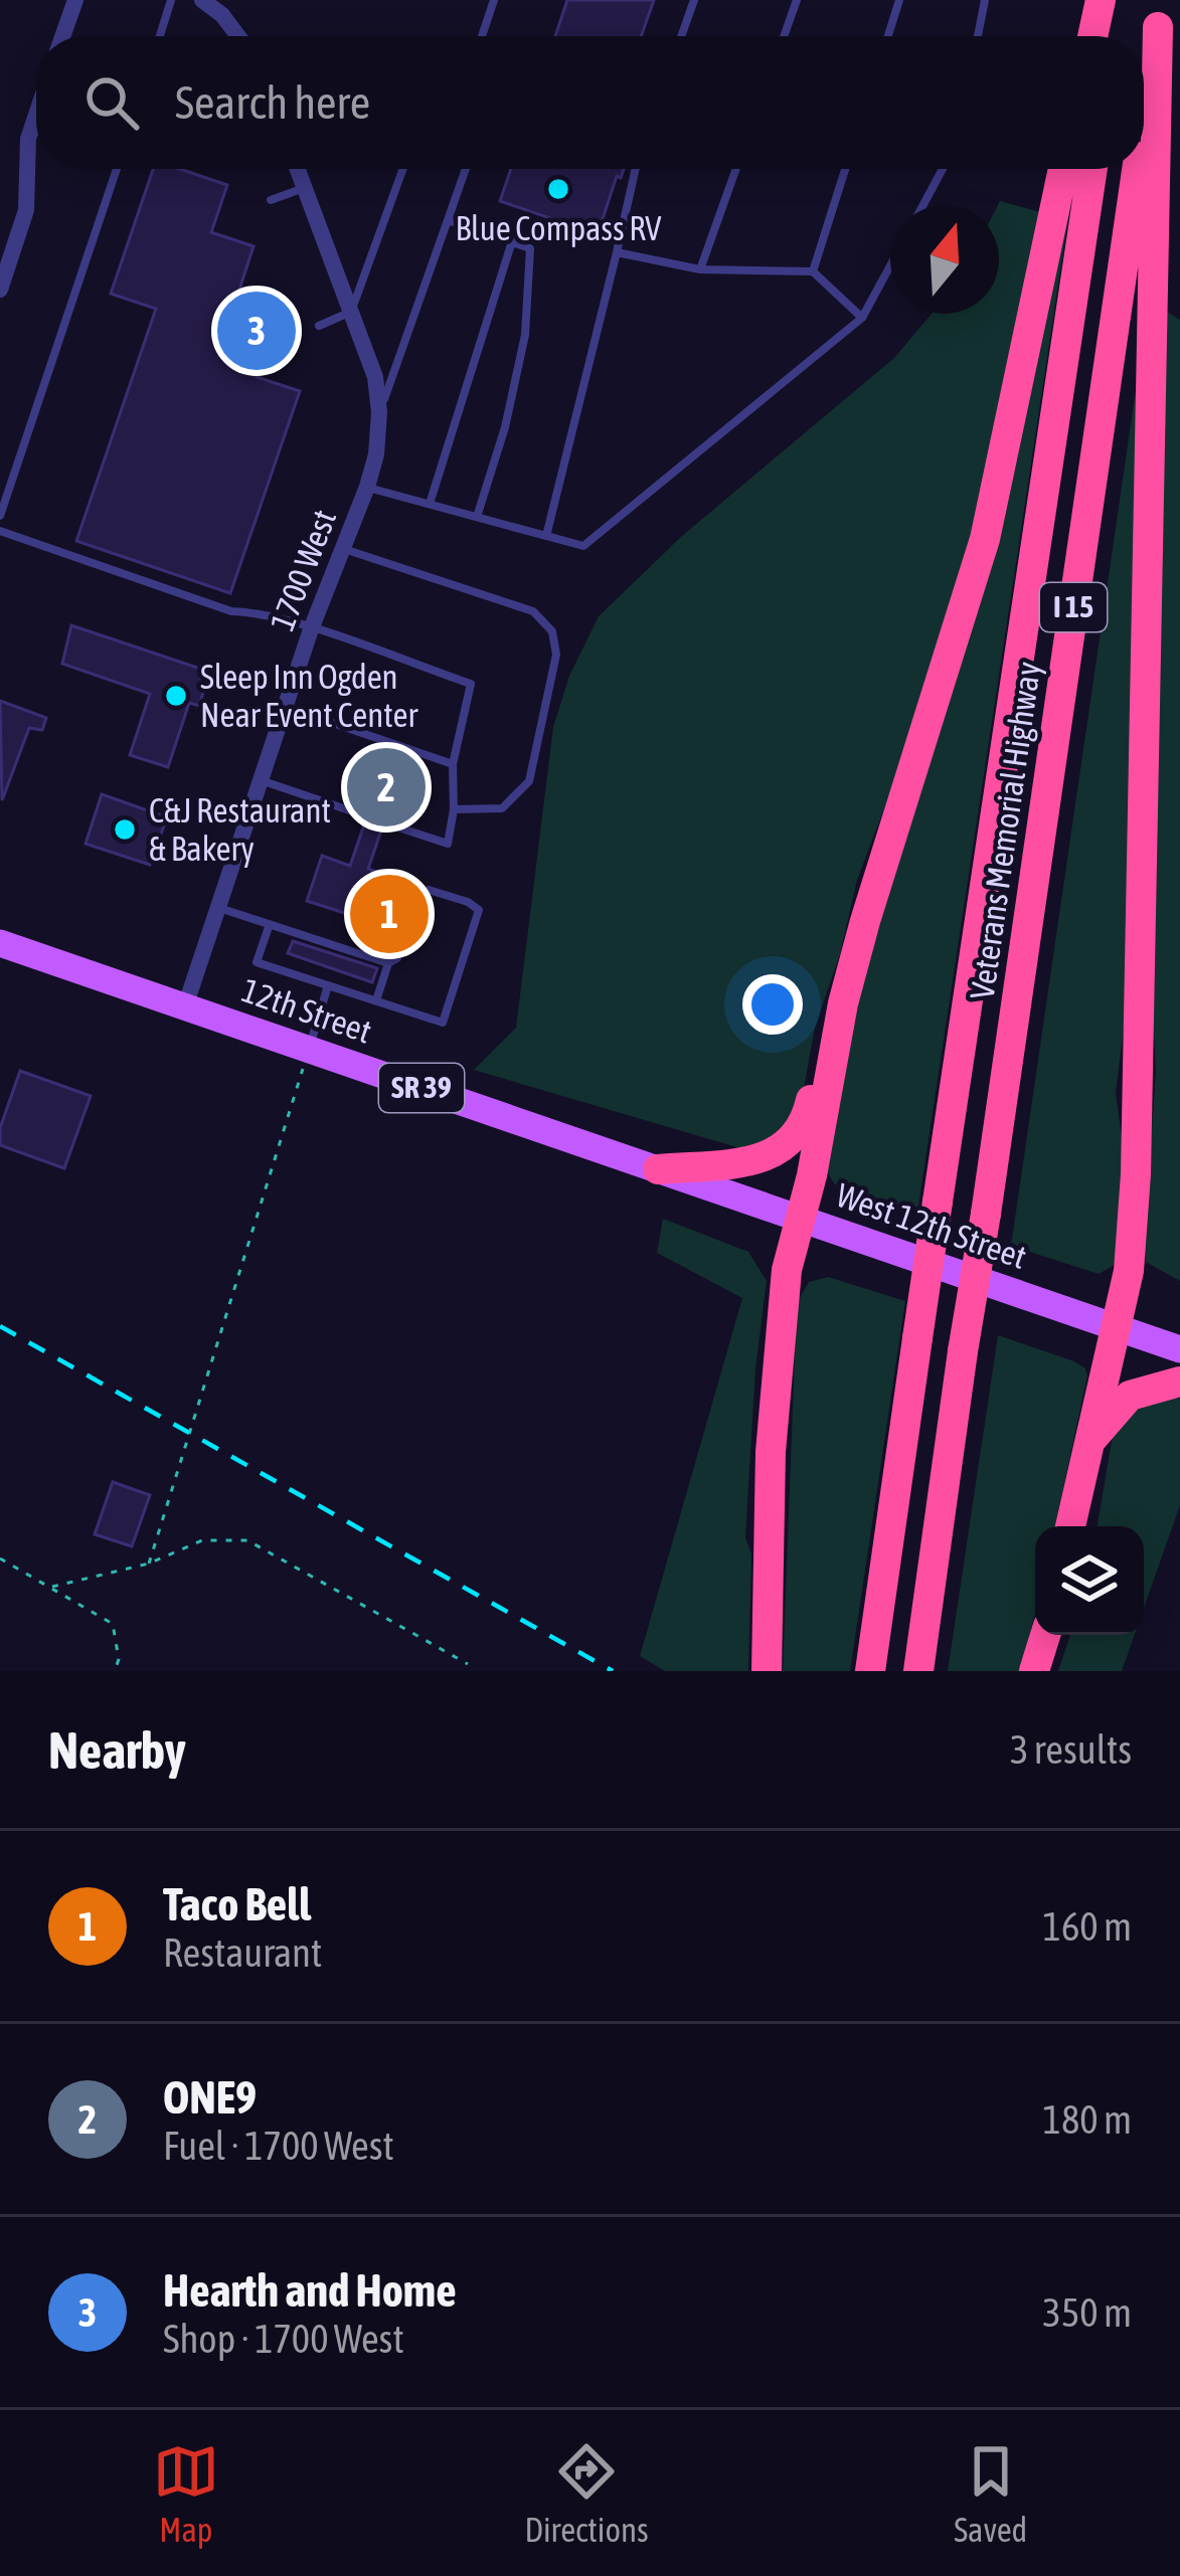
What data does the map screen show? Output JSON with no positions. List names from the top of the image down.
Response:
{
  "streets": {
    "highway": ["I 15", "Veterans Memorial Highway"],
    "main road": ["12th Street", "SR 39", "West 12th Street"],
    "street": ["1700 West"]
  },
  "crossings": [
    ["1700 West", "12th Street"],
    ["12th Street", "West 12th Street"]
  ],
  "places": ["Blue Compass RV", "Sleep Inn Ogden Near Event Center", "C&J Restaurant & Bakery"],
  "north": "top",
  "page": {
    "search": "Search here",
    "pins": ["3", "2", "1"],
    "heading": ["Nearby", "3 results"],
    "list": [
      {
        "mark": "1",
        "name": "Taco Bell",
        "note": "Restaurant",
        "value": "160 m"
      },
      {
        "mark": "2",
        "name": "ONE9",
        "note": "Fuel · 1700 West",
        "value": "180 m"
      },
      {
        "mark": "3",
        "name": "Hearth and Home",
        "note": "Shop · 1700 West",
        "value": "350 m"
      }
    ],
    "nav": ["Map", "Directions", "Saved"]
  }
}
